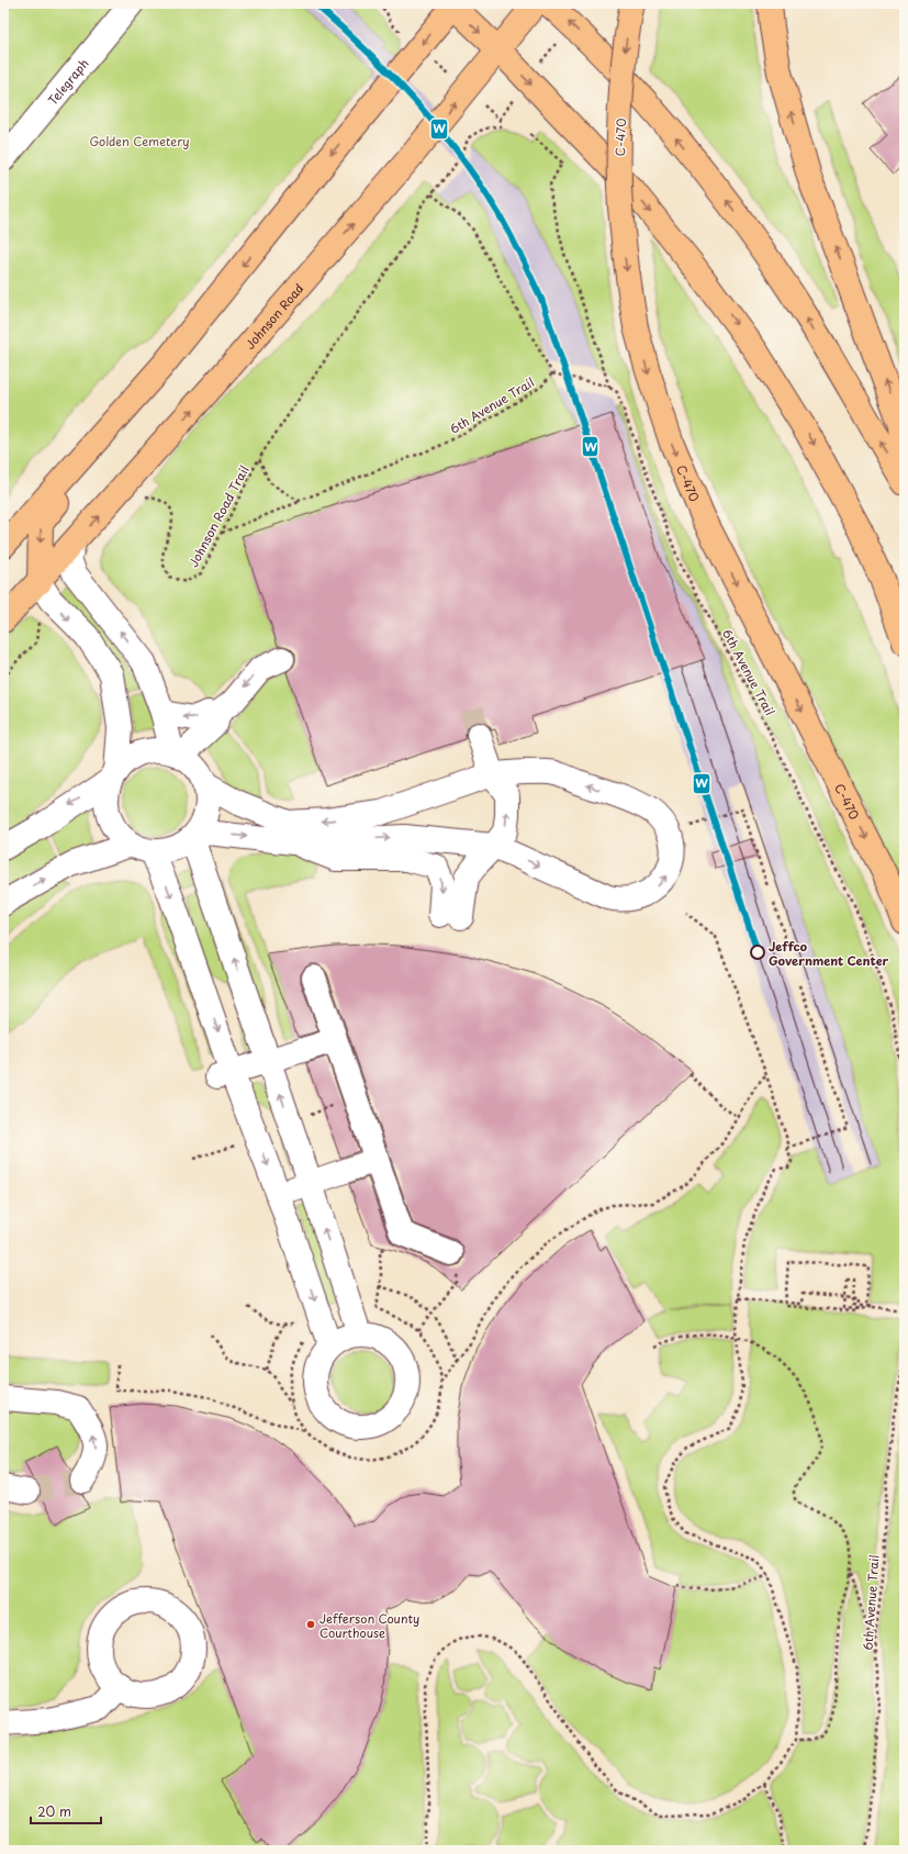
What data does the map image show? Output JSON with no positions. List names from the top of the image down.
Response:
{
  "streets": {
    "main road": ["C-470", "Johnson Road"],
    "street": ["Telegraph"],
    "path": ["6th Avenue Trail", "Johnson Road Trail"]
  },
  "crossings": [
    ["6th Avenue Trail", "Johnson Road Trail"]
  ],
  "parks": ["Golden Cemetery"],
  "places": ["Jeffco Government Center", "Jefferson County Courthouse"],
  "lines": ["transit line W"],
  "scale_bar": "20 m"
}
